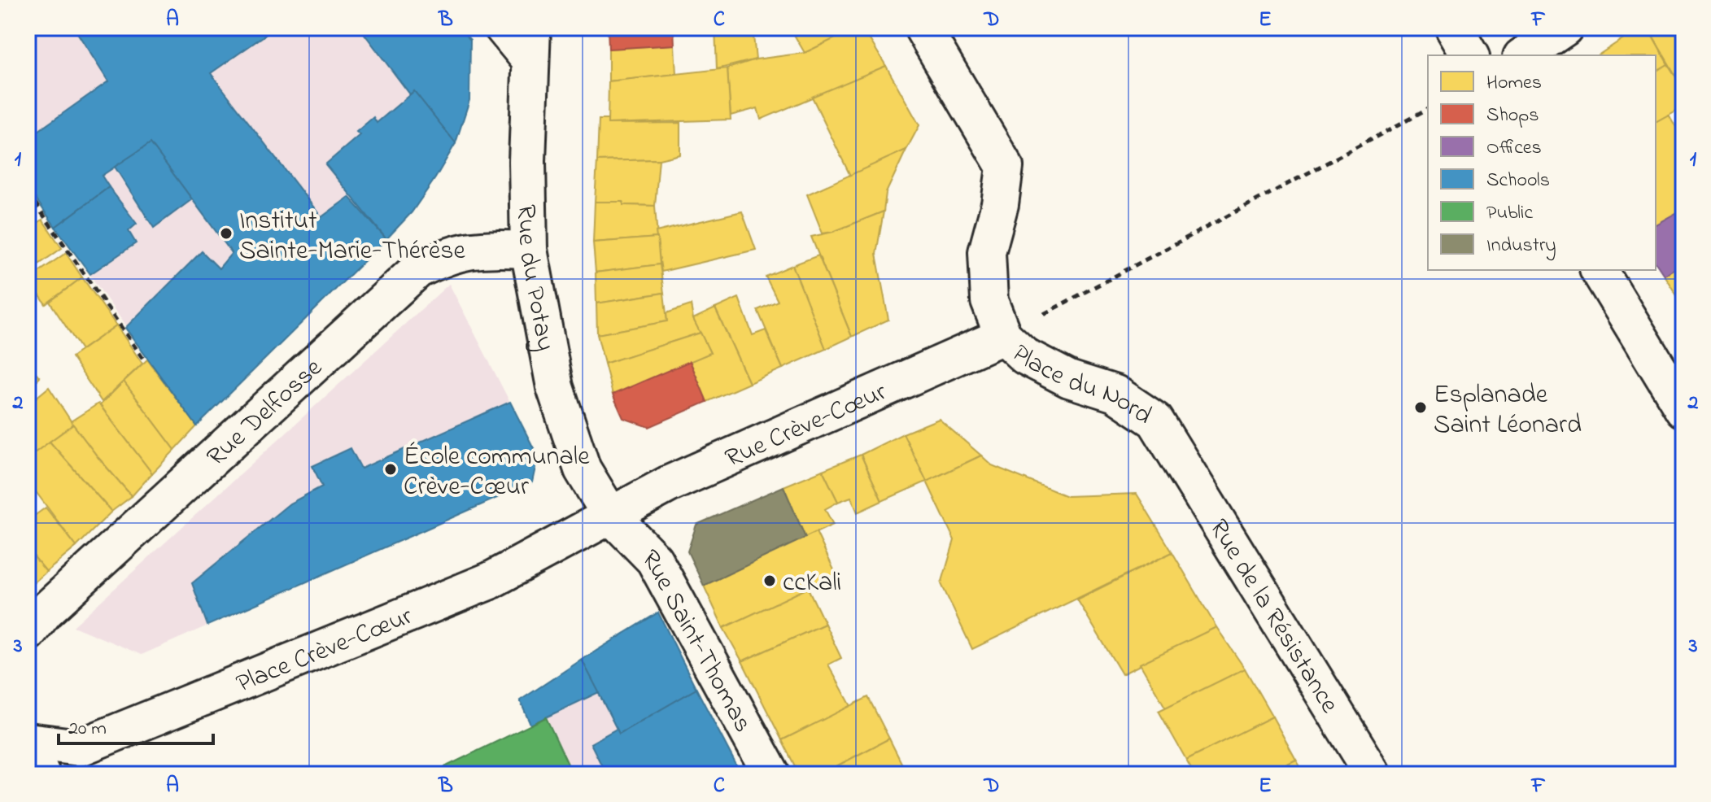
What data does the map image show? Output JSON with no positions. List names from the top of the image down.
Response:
{
  "streets": {
    "street": [
      "Rue du Potay",
      "Place du Nord",
      "Rue Delfosse",
      "Rue Crève-Cœur",
      "Rue de la Résistance",
      "Rue Saint-Thomas",
      "Place Crève-Cœur"
    ]
  },
  "crossings": [
    ["Rue du Potay", "Rue Delfosse"],
    ["Rue du Potay", "Rue Crève-Cœur"],
    ["Rue du Potay", "Rue Saint-Thomas"],
    ["Rue du Potay", "Place Crève-Cœur"],
    ["Place du Nord", "Rue Crève-Cœur"],
    ["Place du Nord", "Rue de la Résistance"],
    ["Rue Crève-Cœur", "Rue Saint-Thomas"],
    ["Rue Crève-Cœur", "Place Crève-Cœur"],
    ["Rue Saint-Thomas", "Place Crève-Cœur"]
  ],
  "places": [
    "Institut Sainte-Marie-Thérèse",
    "Esplanade Saint Léonard",
    "École communale Crève-Cœur",
    "ccKali"
  ],
  "legend": [
    "Homes",
    "Shops",
    "Offices",
    "Schools",
    "Public",
    "Industry"
  ],
  "scale_bar": "20 m",
  "grid": {
    "columns": [
      "A",
      "B",
      "C",
      "D",
      "E",
      "F"
    ],
    "rows": ["1", "2", "3"]
  }
}
